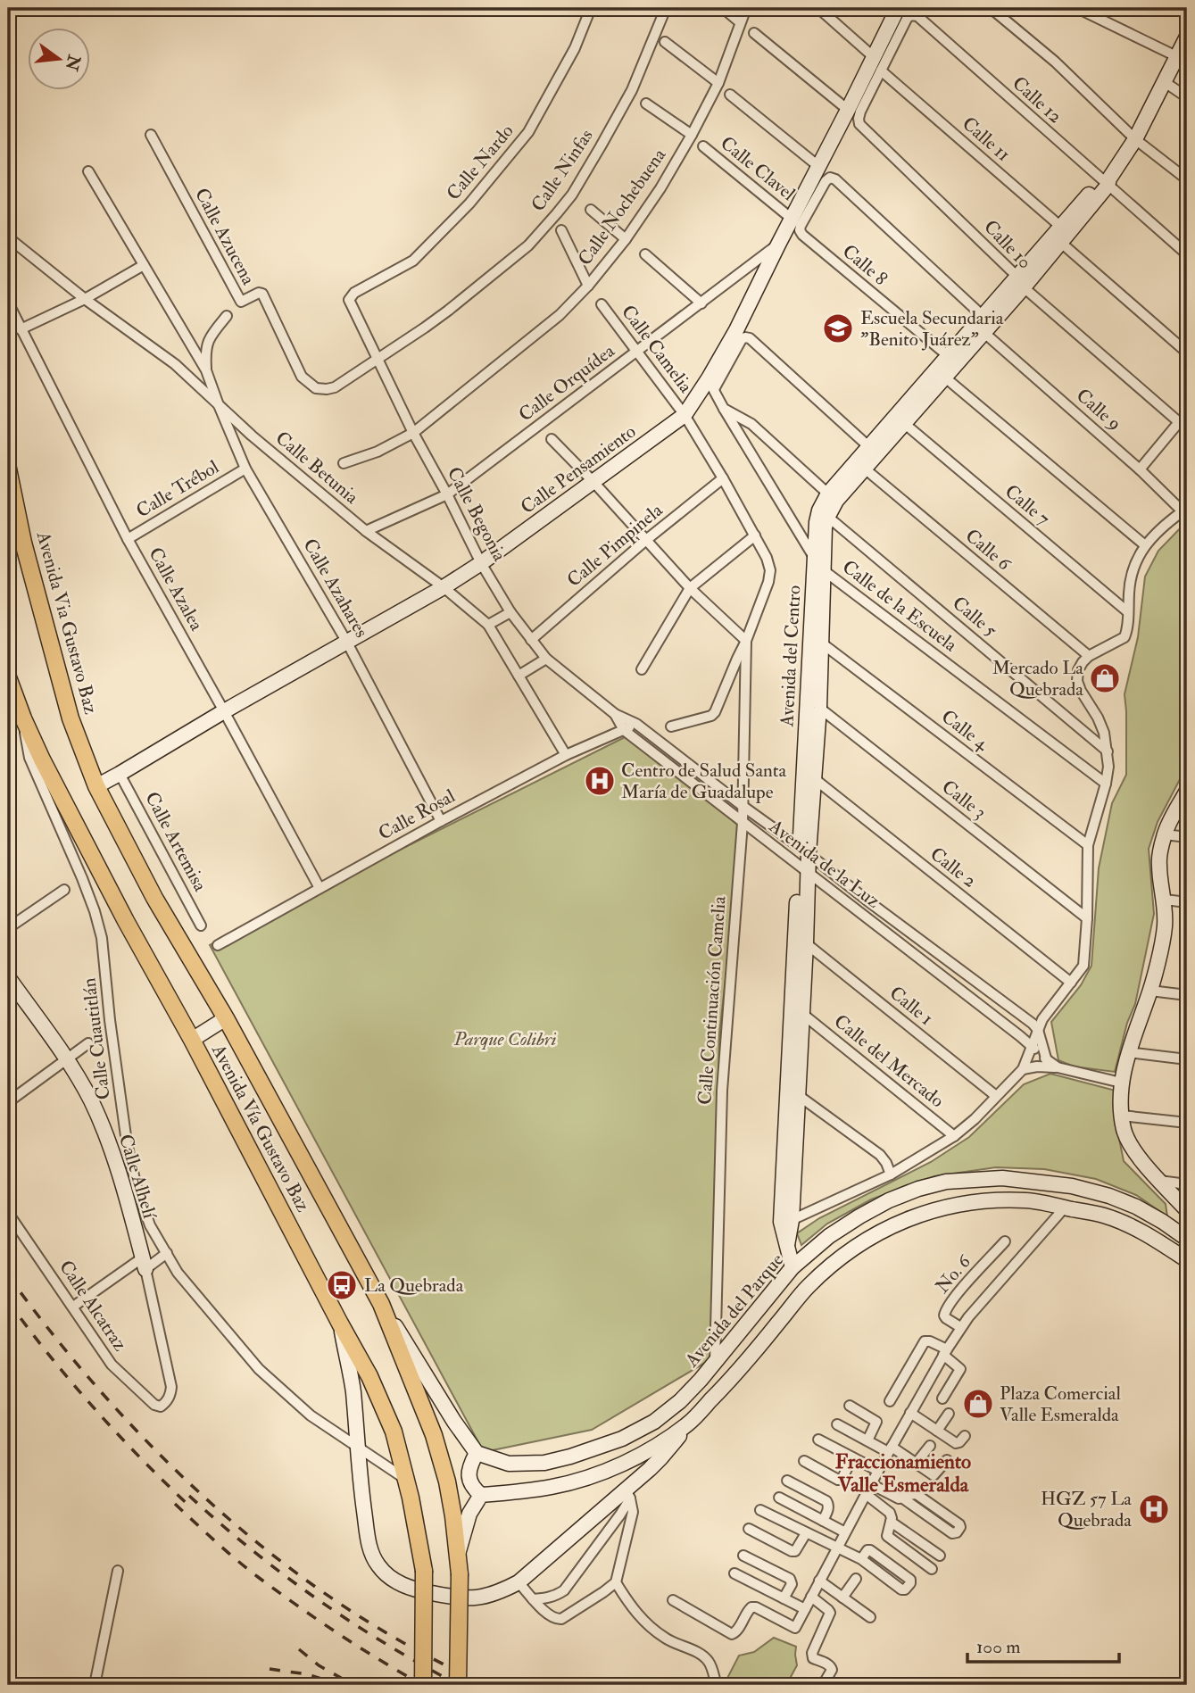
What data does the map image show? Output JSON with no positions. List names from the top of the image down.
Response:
{
  "streets": {
    "main road": ["Avenida Via Gustavo Baz", "Avenida Vía Gustavo Baz"],
    "street": [
      "Calle 12",
      "Calle 11",
      "Calle Nardo",
      "Calle Clavel",
      "Calle Ninfas",
      "Calle Nochebuena",
      "Calle Azucena",
      "Calle 10",
      "Calle 8",
      "Calle Camelia",
      "Calle Orquídea",
      "Calle 9",
      "Calle Betunia",
      "Calle Pensamiento",
      "Calle Trébol",
      "Calle 7",
      "Calle Begonia",
      "Calle Pimpinela",
      "Calle 6",
      "Calle Azahares",
      "Calle Azalea",
      "Calle de la Escuela",
      "Calle 5",
      "Avenida del Centro",
      "Calle 4",
      "Calle 3",
      "Calle Rosal",
      "Calle Artemisa",
      "Avenida de la Luz",
      "Calle 2",
      "Calle Continuación Camelia",
      "Calle 1",
      "Calle Cuautitlán",
      "Calle del Mercado",
      "Calle Alhelí",
      "No. 6",
      "Calle Alcatraz",
      "Avenida del Parque"
    ]
  },
  "crossings": [
    ["Calle 12", "Calle 11"],
    ["Calle 12", "Calle 10"],
    ["Calle 12", "Avenida del Centro"],
    ["Calle 11", "Calle 10"],
    ["Calle 11", "Avenida del Centro"],
    ["Calle Nardo", "Calle Begonia"],
    ["Calle Clavel", "Calle Pensamiento"],
    ["Calle Ninfas", "Calle Azucena"],
    ["Calle Ninfas", "Calle Begonia"],
    ["Calle Nochebuena", "Calle Begonia"],
    ["Calle 10", "Avenida del Centro"],
    ["Calle 8", "Calle Pensamiento"],
    ["Calle 8", "Avenida del Centro"],
    ["Calle Camelia", "Calle Orquídea"],
    ["Calle Camelia", "Calle Pensamiento"],
    ["Calle Camelia", "Calle Continuación Camelia"],
    ["Calle Orquídea", "Calle Betunia"],
    ["Calle Orquídea", "Calle Pensamiento"],
    ["Calle Orquídea", "Calle Begonia"],
    ["Calle 9", "Avenida del Centro"],
    ["Calle Betunia", "Calle Pensamiento"],
    ["Calle Betunia", "Calle Azahares"],
    ["Calle Betunia", "Calle Rosal"],
    ["Calle Pensamiento", "Calle Begonia"],
    ["Calle Pensamiento", "Calle Azahares"],
    ["Calle Pensamiento", "Calle Azalea"],
    ["Calle Pensamiento", "Avenida Via Gustavo Baz"],
    ["Calle Pensamiento", "Calle Artemisa"],
    ["Calle Pensamiento", "Calle Continuación Camelia"],
    ["Calle Pensamiento", "Avenida Vía Gustavo Baz"],
    ["Calle Trébol", "Calle Azahares"],
    ["Calle Trébol", "Calle Azalea"],
    ["Calle 7", "Avenida del Centro"],
    ["Calle Begonia", "Calle Pimpinela"],
    ["Calle Begonia", "Avenida de la Luz"],
    ["Calle Pimpinela", "Calle Continuación Camelia"],
    ["Calle 6", "Avenida del Centro"],
    ["Calle Azahares", "Calle Rosal"],
    ["Calle Azalea", "Calle Rosal"],
    ["Calle de la Escuela", "Avenida del Centro"],
    ["Calle 5", "Avenida del Centro"],
    ["Avenida Via Gustavo Baz", "Avenida Vía Gustavo Baz"],
    ["Avenida del Centro", "Calle 4"],
    ["Avenida del Centro", "Calle 3"],
    ["Avenida del Centro", "Avenida de la Luz"],
    ["Avenida del Centro", "Calle 2"],
    ["Avenida del Centro", "Calle 1"],
    ["Avenida del Centro", "Calle del Mercado"],
    ["Avenida del Centro", "Avenida del Parque"],
    ["Calle Rosal", "Avenida de la Luz"],
    ["Avenida de la Luz", "Calle Continuación Camelia"],
    ["Calle Continuación Camelia", "Avenida del Parque"],
    ["Calle Cuautitlán", "Avenida Vía Gustavo Baz"],
    ["Calle Alhelí", "Calle Alcatraz"]
  ],
  "districts": ["Fraccionamiento Valle Esmeralda"],
  "parks": ["Parque Colibri"],
  "places": {
    "school or university": ["Escuela Secundaria \"Benito Juárez\""],
    "shop": ["Mercado La Quebrada", "Plaza Comercial Valle Esmeralda"],
    "hospital": ["Centro de Salud Santa María de Guadalupe", "HGZ 57 La Quebrada"],
    "bus stop": ["La Quebrada"]
  },
  "scale_bar": "100 m",
  "north": "right"
}
